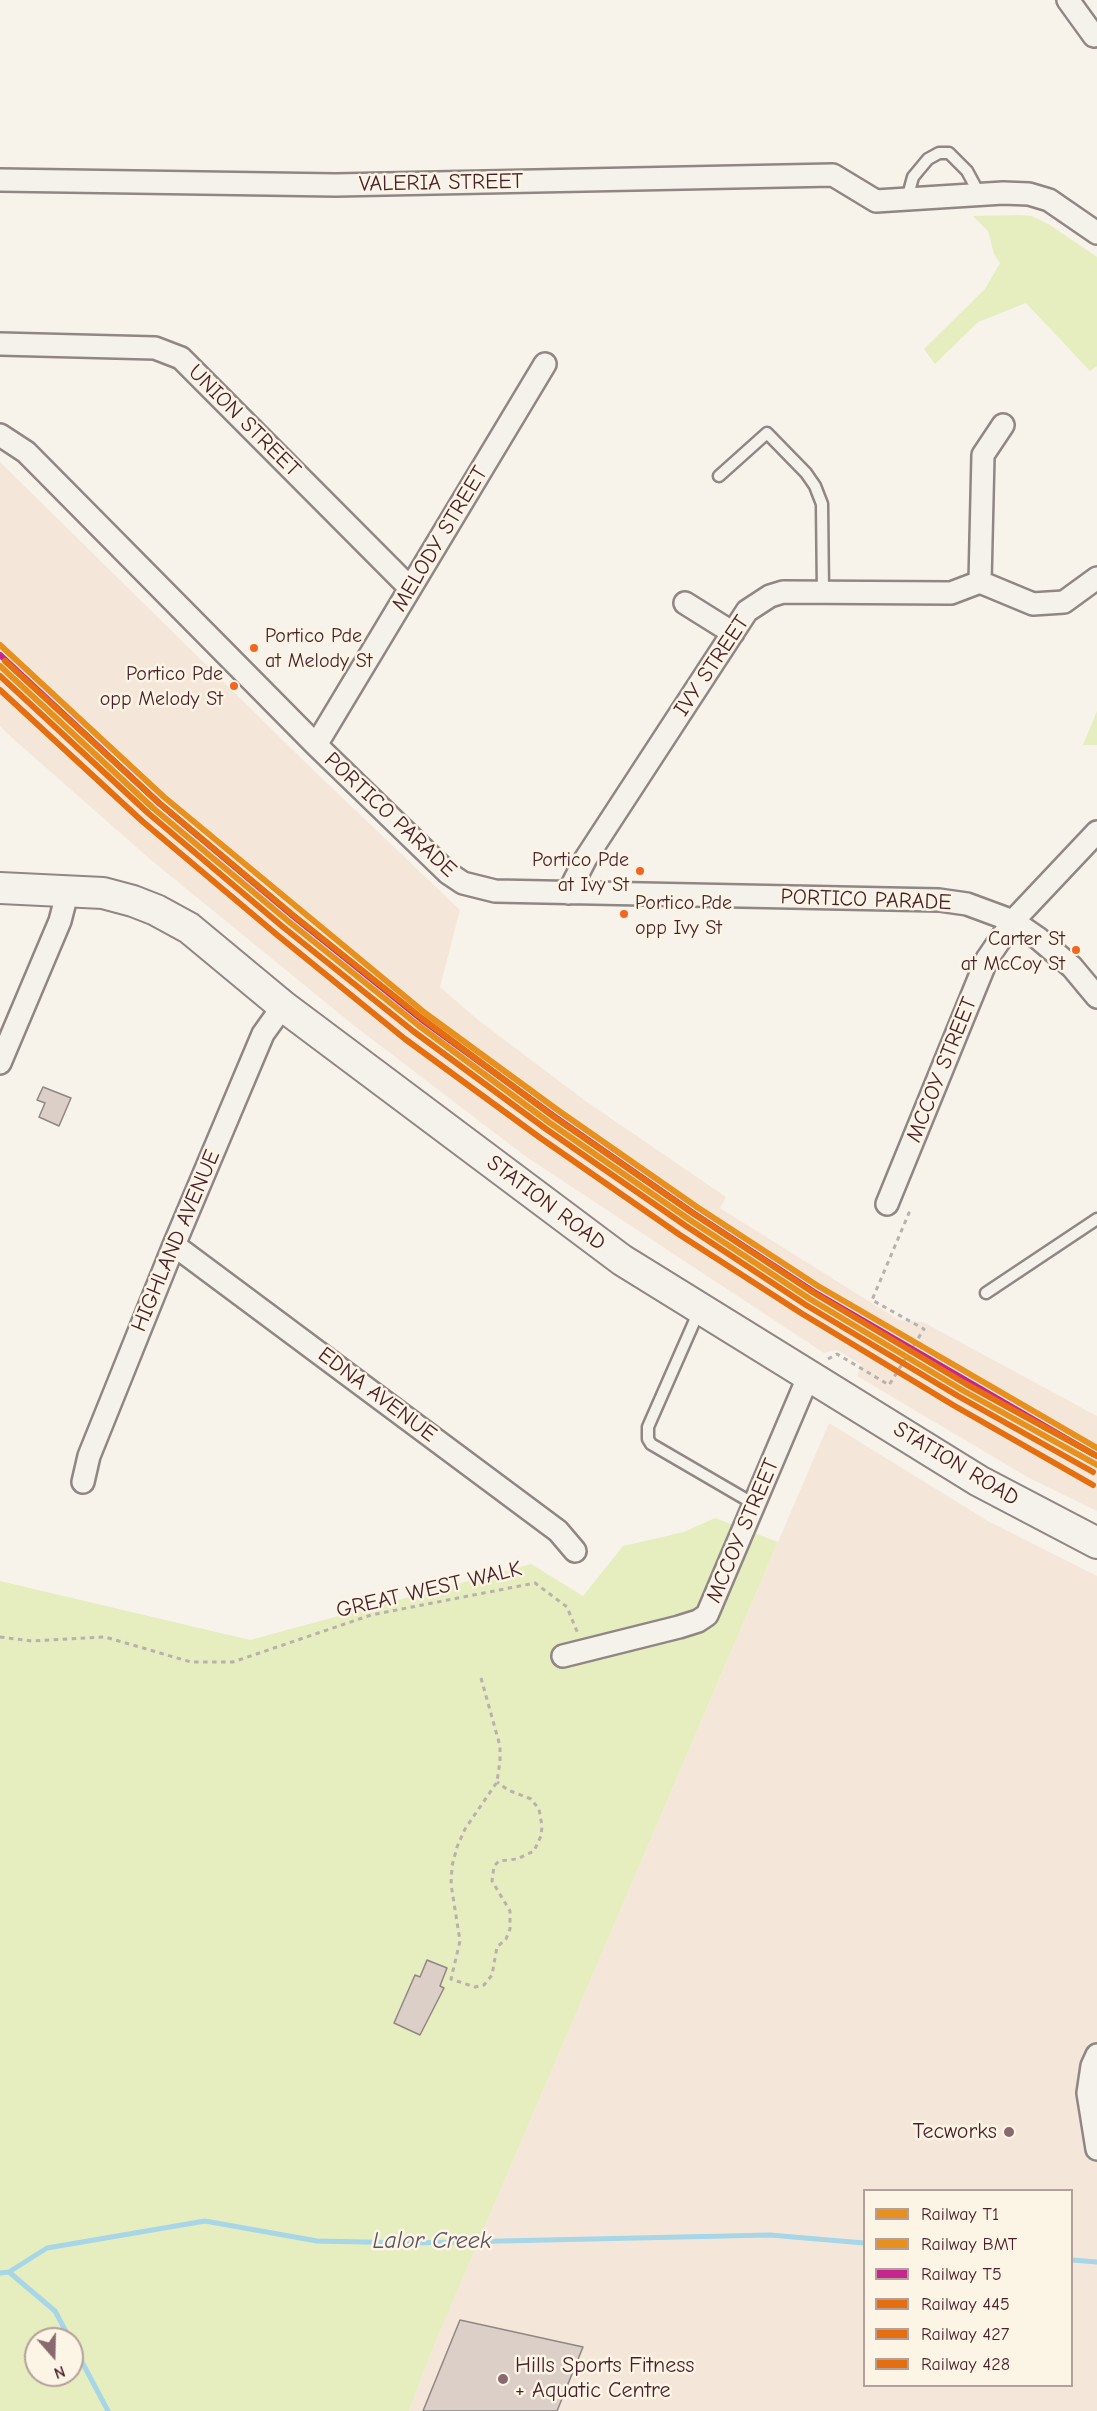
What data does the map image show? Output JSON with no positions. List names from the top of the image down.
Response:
{
  "streets": {
    "main road": ["STATION ROAD"],
    "street": [
      "VALERIA STREET",
      "UNION STREET",
      "MELODY STREET",
      "IVY STREET",
      "PORTICO PARADE",
      "MCCOY STREET",
      "HIGHLAND AVENUE",
      "EDNA AVENUE"
    ],
    "path": ["GREAT WEST WALK"]
  },
  "crossings": [
    ["UNION STREET", "MELODY STREET"],
    ["MELODY STREET", "PORTICO PARADE"],
    ["IVY STREET", "PORTICO PARADE"],
    ["PORTICO PARADE", "MCCOY STREET"],
    ["MCCOY STREET", "STATION ROAD"],
    ["MCCOY STREET", "GREAT WEST WALK"],
    ["STATION ROAD", "HIGHLAND AVENUE"],
    ["HIGHLAND AVENUE", "EDNA AVENUE"]
  ],
  "water": ["Lalor Creek"],
  "places": [
    "Portico Pde at Melody St",
    "Portico Pde opp Melody St",
    "Portico Pde at Ivy St",
    "Portico Pde opp Ivy St",
    "Carter St at McCoy St",
    "Tecworks",
    "Hills Sports Fitness + Aquatic Centre"
  ],
  "lines": [
    "rail line T1",
    "rail line T5",
    "rail line 427",
    "rail line BMT",
    "rail line 445",
    "rail line 428"
  ],
  "legend": [
    "Railway T1",
    "Railway BMT",
    "Railway T5",
    "Railway 445",
    "Railway 427",
    "Railway 428"
  ],
  "north": "bottom"
}
